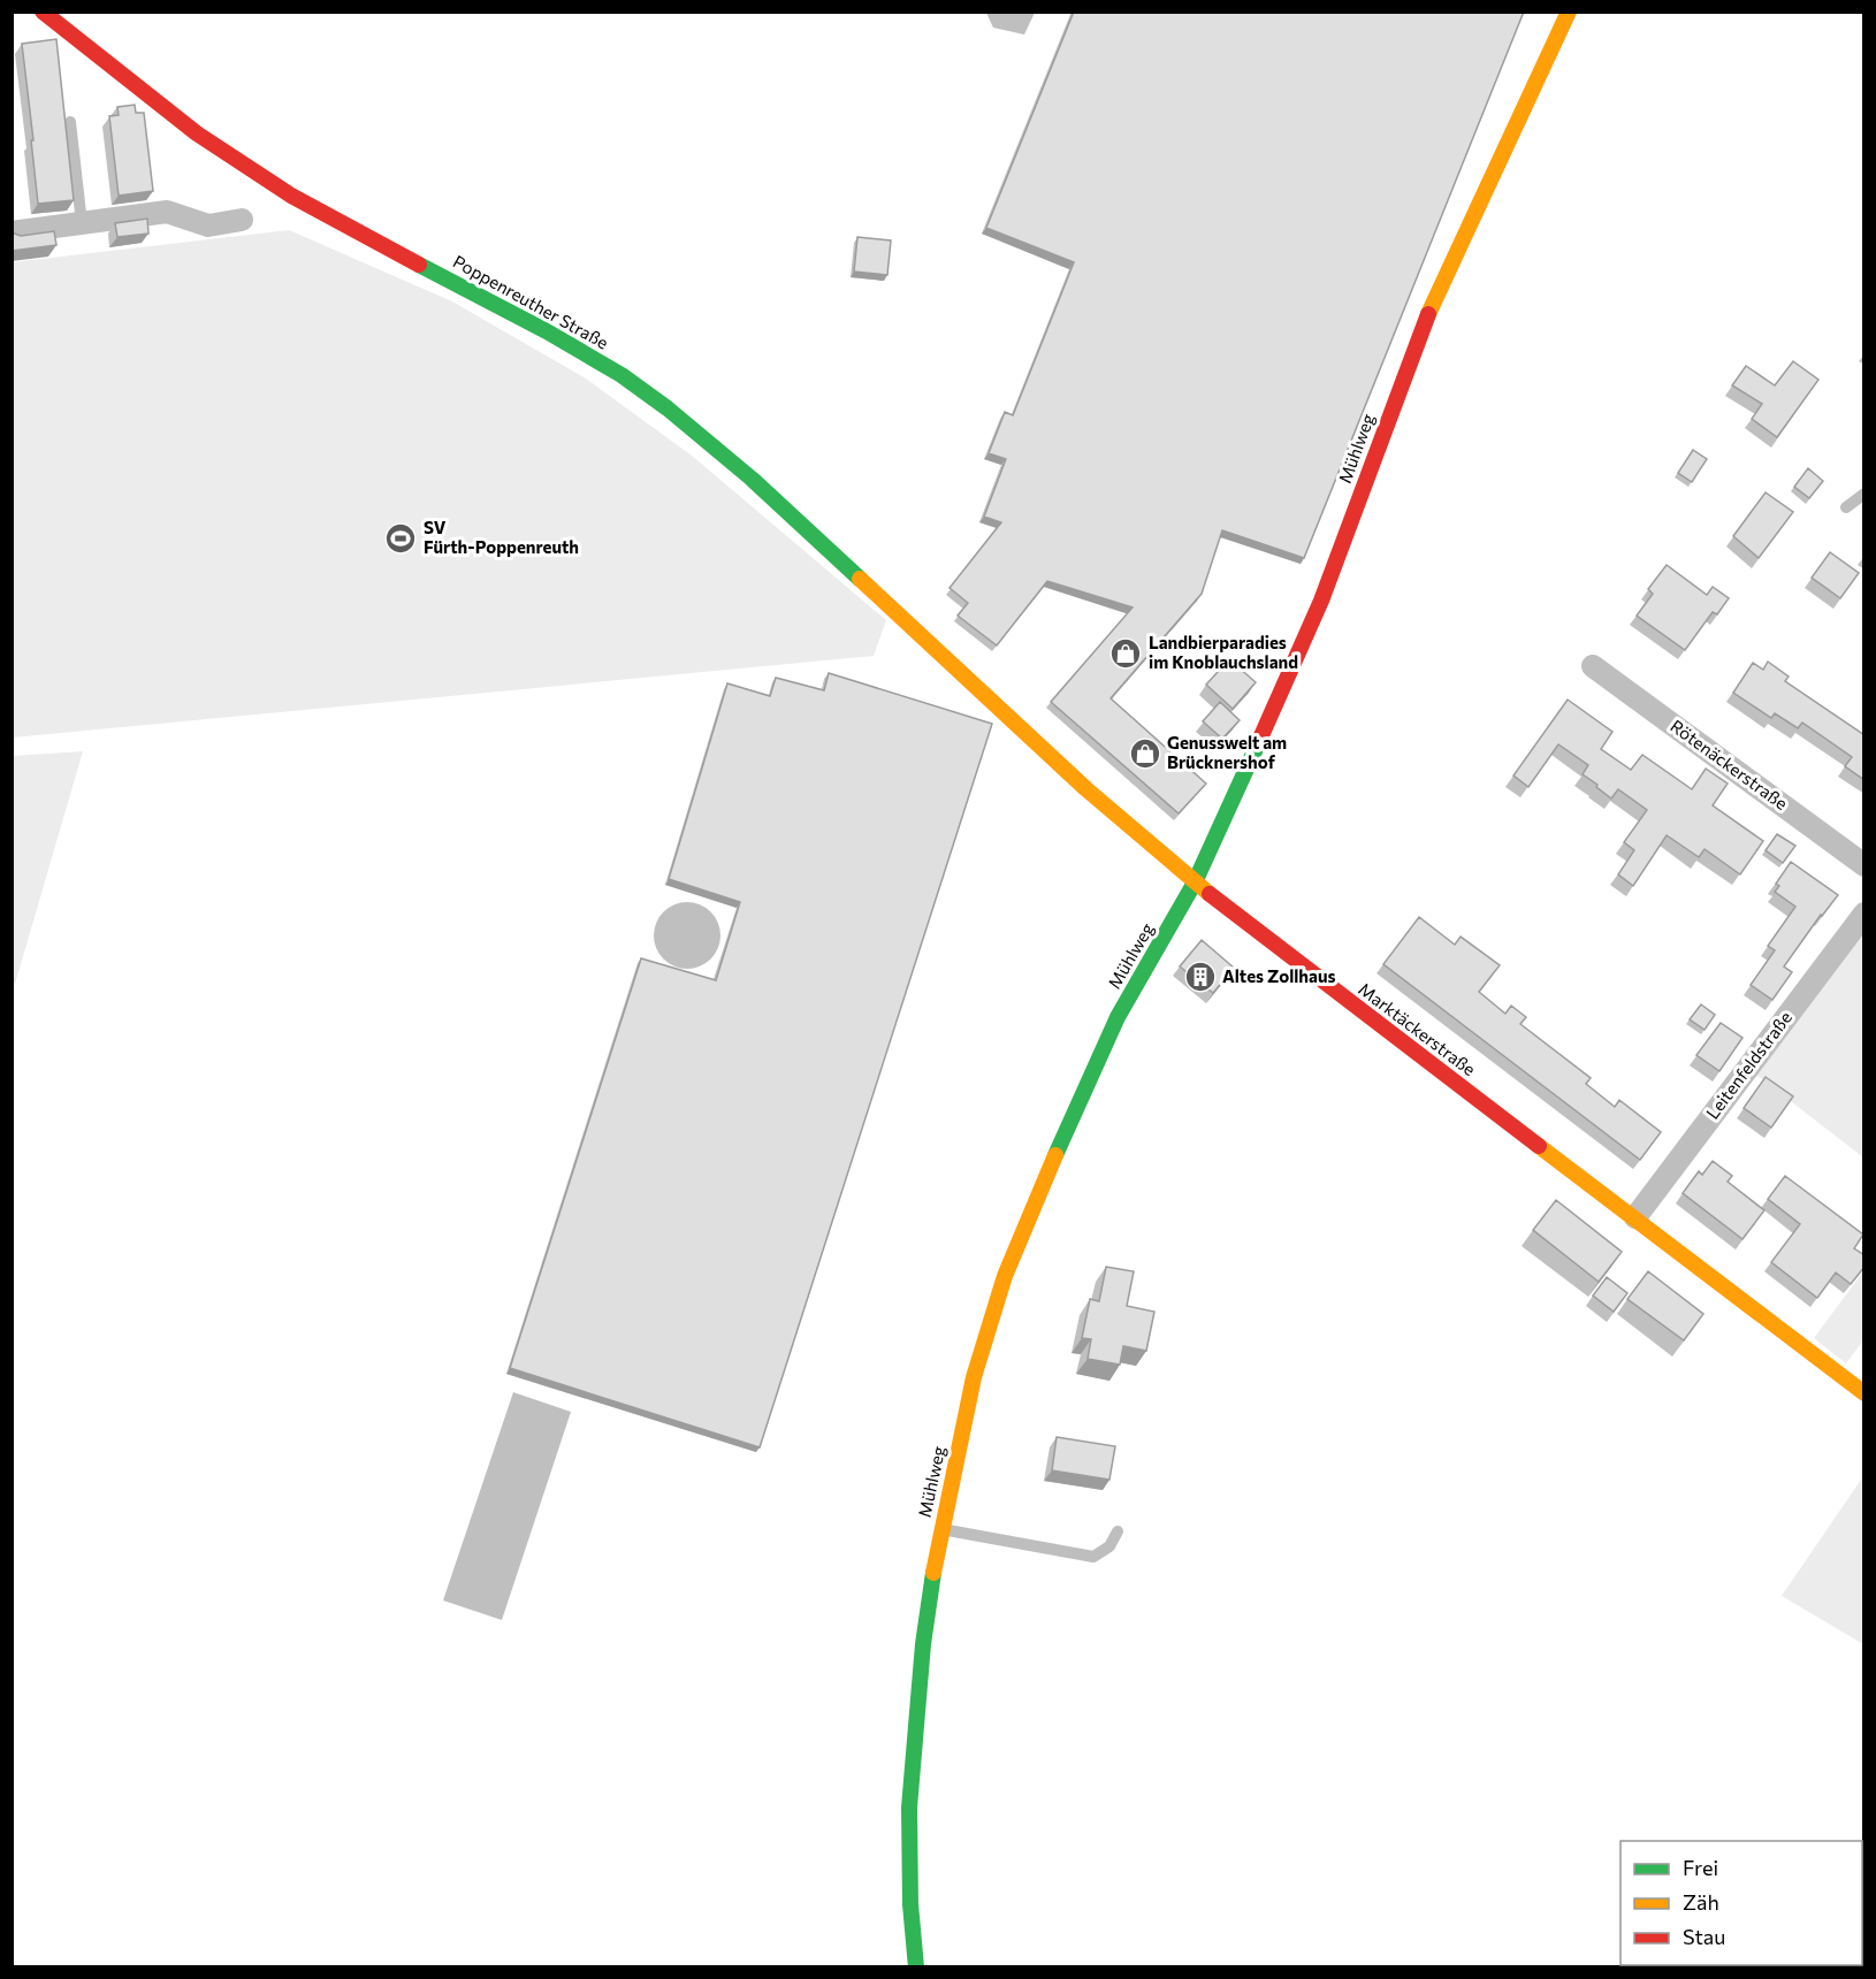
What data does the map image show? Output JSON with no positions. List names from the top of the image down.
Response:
{
  "streets": {
    "street": [
      "Poppenreuther Straße",
      "Mühlweg",
      "Rötenäckerstraße",
      "Marktäckerstraße",
      "Leitenfeldstraße"
    ]
  },
  "crossings": [
    ["Poppenreuther Straße", "Marktäckerstraße"],
    ["Mühlweg", "Marktäckerstraße"],
    ["Marktäckerstraße", "Leitenfeldstraße"]
  ],
  "places": {
    "sports": ["SV Fürth-Poppenreuth"],
    "shop": ["Landbierparadies im Knoblauchsland", "Genusswelt am Brücknershof"],
    "building": ["Altes Zollhaus"]
  },
  "legend": ["Frei", "Zäh", "Stau"]
}
